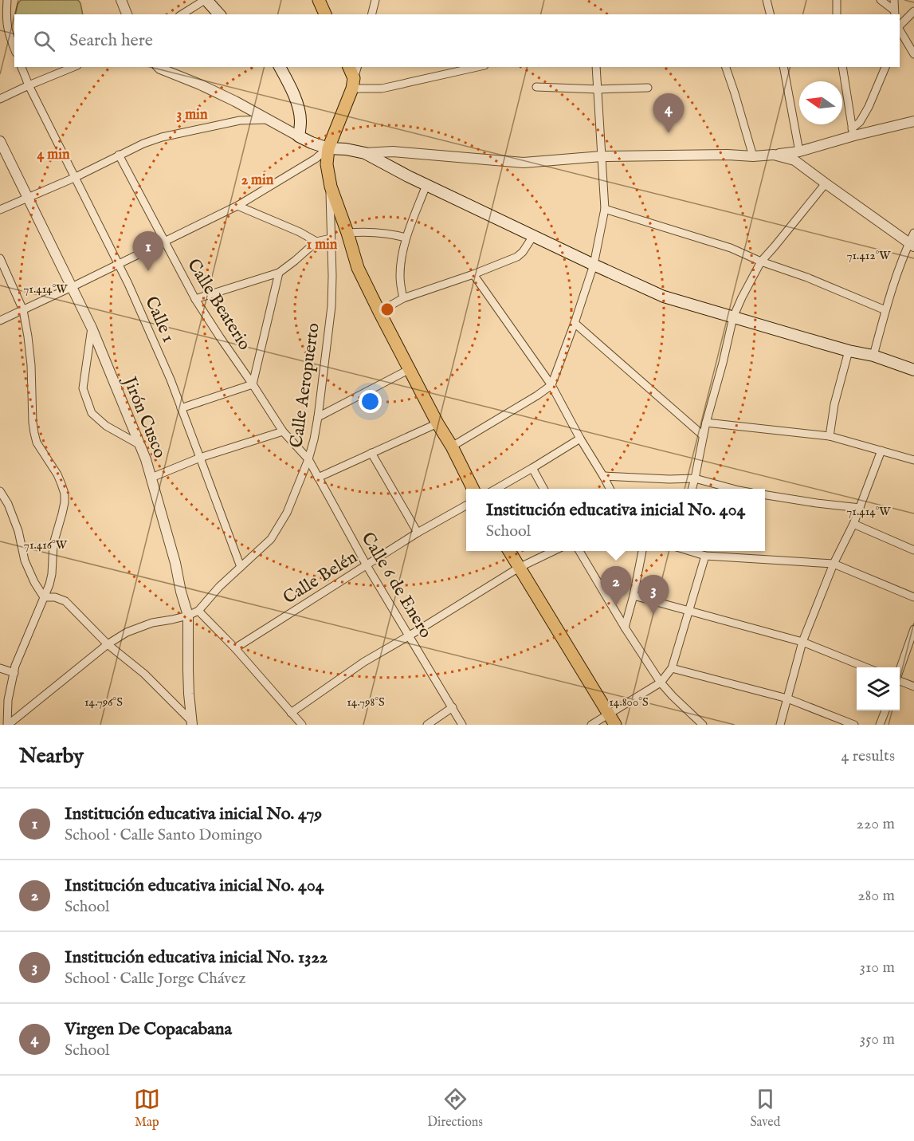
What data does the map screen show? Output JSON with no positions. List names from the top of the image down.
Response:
{
  "streets": {
    "street": [
      "Calle Beaterio",
      "Calle 1",
      "Calle Aeropuerto",
      "Jirón Cusco",
      "Calle Belén",
      "Calle 6 de Enero"
    ]
  },
  "crossings": [
    ["Calle Beaterio", "Calle Aeropuerto"],
    ["Calle Beaterio", "Calle 6 de Enero"],
    ["Calle 1", "Calle Aeropuerto"],
    ["Calle Aeropuerto", "Jirón Cusco"],
    ["Calle Aeropuerto", "Calle 6 de Enero"],
    ["Calle Belén", "Calle 6 de Enero"]
  ],
  "north": "left",
  "page": {
    "search": "Search here",
    "pins": [
      "4",
      "1",
      "2",
      "3"
    ],
    "popup": ["Institución educativa inicial No. 404", "School"],
    "heading": ["Nearby", "4 results"],
    "list": [
      {
        "mark": "1",
        "name": "Institución educativa inicial No. 479",
        "note": "School · Calle Santo Domingo",
        "value": "220 m"
      },
      {
        "mark": "2",
        "name": "Institución educativa inicial No. 404",
        "note": "School",
        "value": "280 m"
      },
      {
        "mark": "3",
        "name": "Institución educativa inicial No. 1322",
        "note": "School · Calle Jorge Chávez",
        "value": "310 m"
      },
      {
        "mark": "4",
        "name": "Virgen De Copacabana",
        "note": "School",
        "value": "350 m"
      }
    ],
    "nav": ["Map", "Directions", "Saved"]
  },
  "coordinates": [
    "71.412°W",
    "71.414°W",
    "71.416°W",
    "14.796°S",
    "14.798°S",
    "14.800°S"
  ],
  "rings": [
    "3 min",
    "4 min",
    "2 min",
    "1 min"
  ]
}
